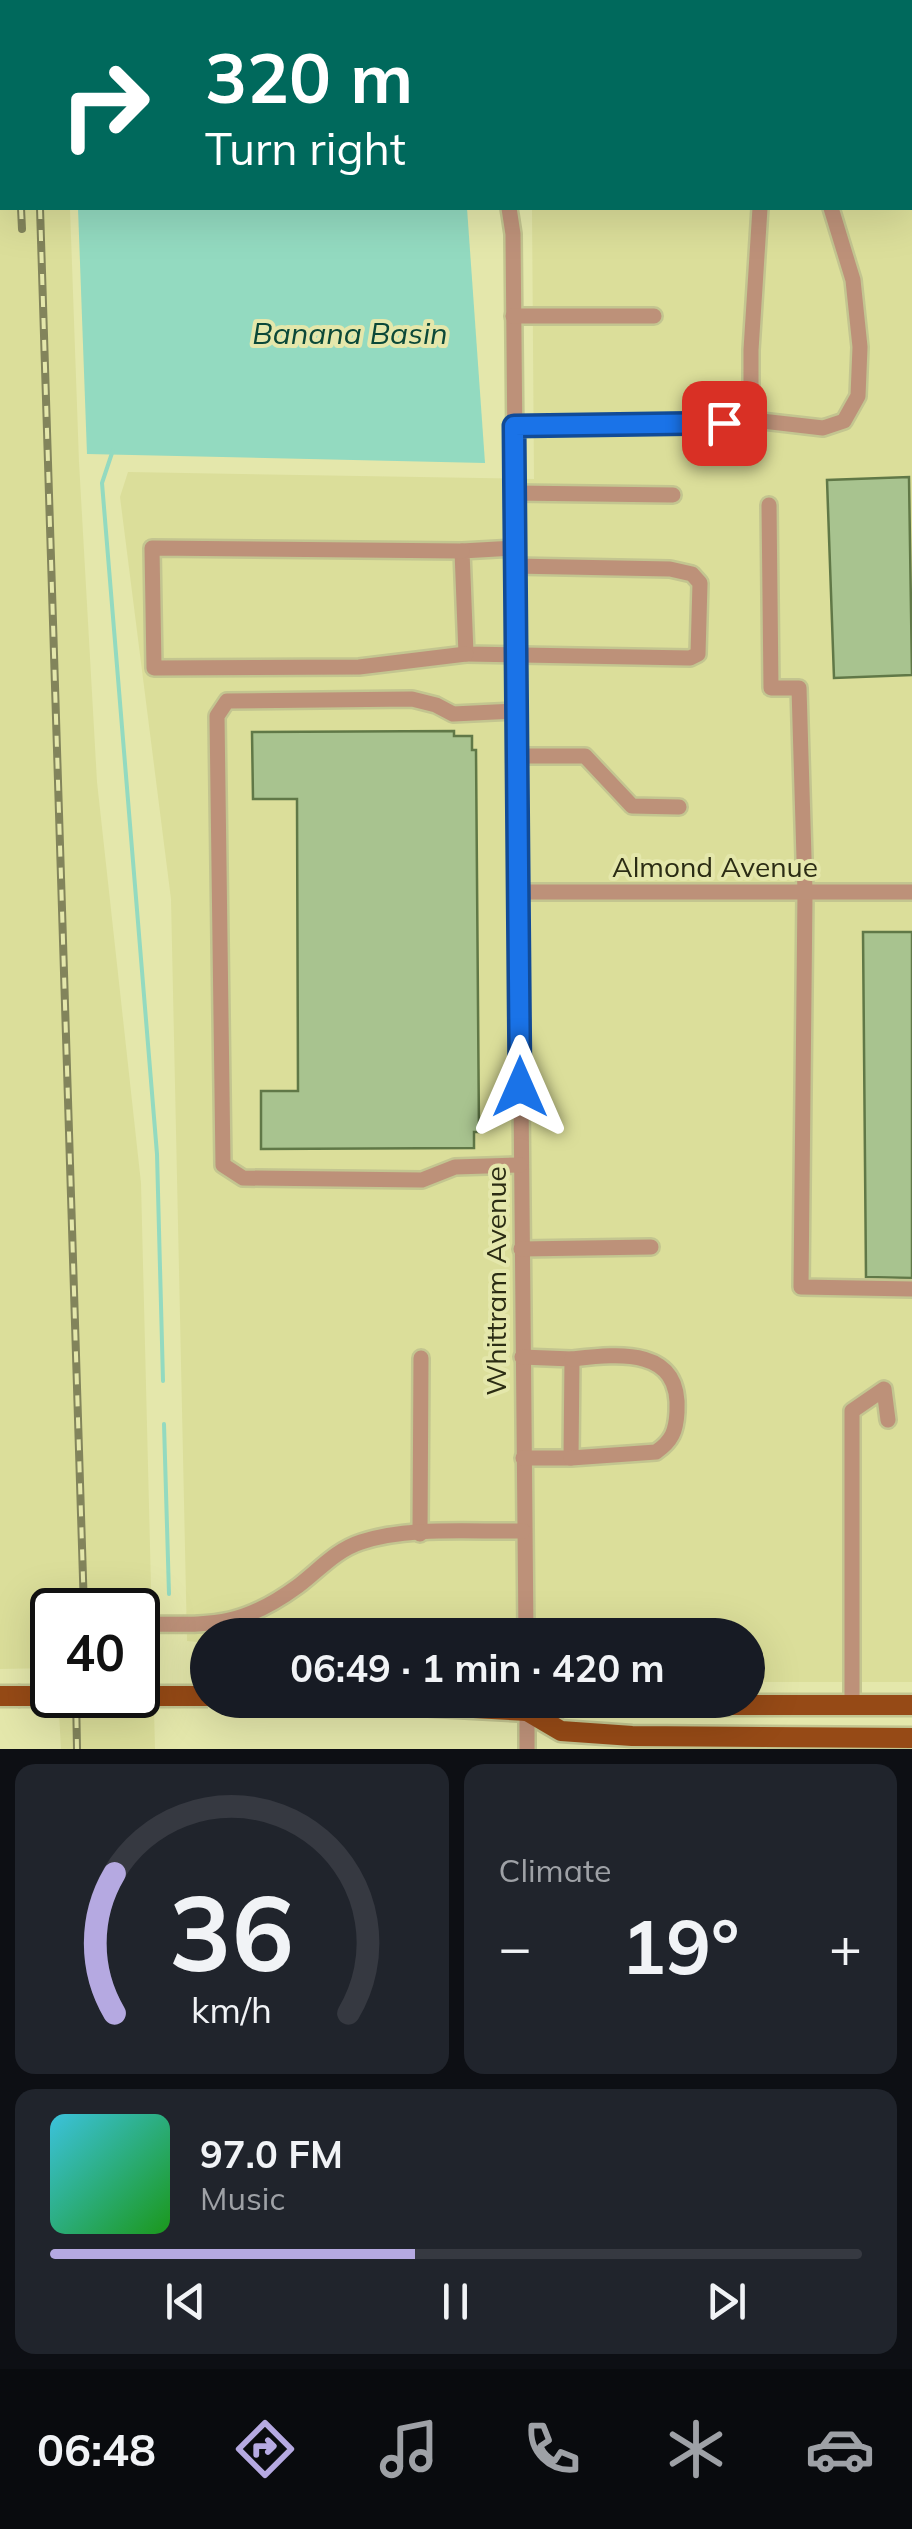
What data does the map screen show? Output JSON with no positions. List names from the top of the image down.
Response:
{
  "streets": {
    "street": ["Almond Avenue", "Whittram Avenue"]
  },
  "crossings": [
    ["Almond Avenue", "Whittram Avenue"]
  ],
  "water": ["Banana Basin"],
  "page": {
    "turn": ["320 m", "Turn right"],
    "limit": "40",
    "trip": "06:49 · 1 min · 420 m",
    "tile": "Climate",
    "heat": ["−", "19°", "+"],
    "song": ["97.0 FM", "Music"],
    "tabs": "06:48",
    "gauge": ["36", "km/h"]
  }
}
